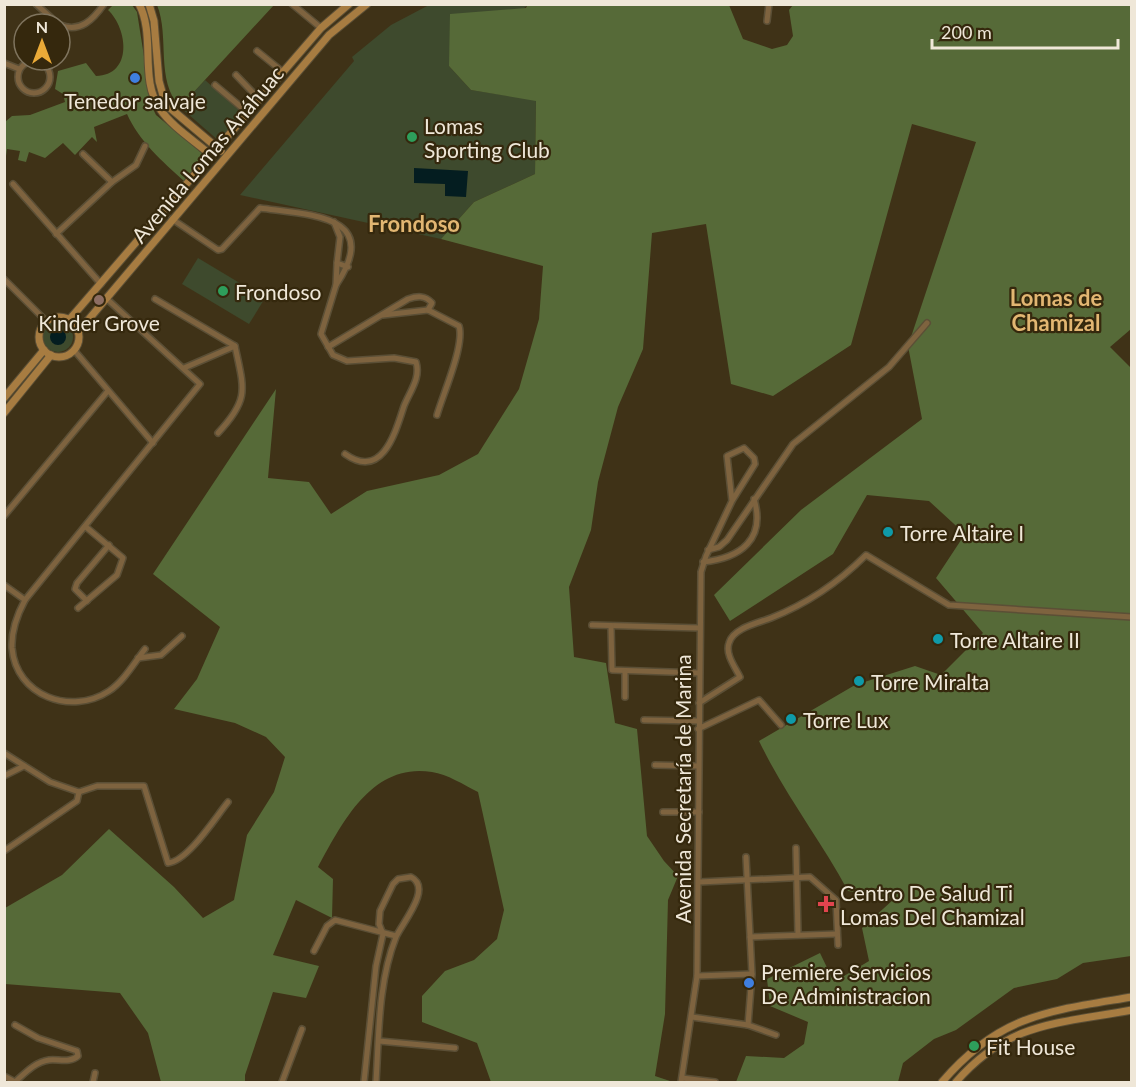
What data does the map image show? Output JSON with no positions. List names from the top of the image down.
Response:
{
  "streets": {
    "main road": ["Avenida Lomas Anáhuac"],
    "street": ["Avenida Secretaría de Marina"]
  },
  "districts": ["Frondoso", "Lomas de Chamizal"],
  "places": {
    "other": [
      "Tenedor salvaje",
      "Lomas Sporting Club",
      "Frondoso",
      "Kinder Grove",
      "Torre Altaire I",
      "Torre Altaire II",
      "Torre Miralta",
      "Torre Lux",
      "Premiere Servicios De Administracion",
      "Fit House"
    ],
    "health": ["Centro De Salud Ti Lomas Del Chamizal"]
  },
  "scale_bar": "200 m",
  "north": "top"
}
